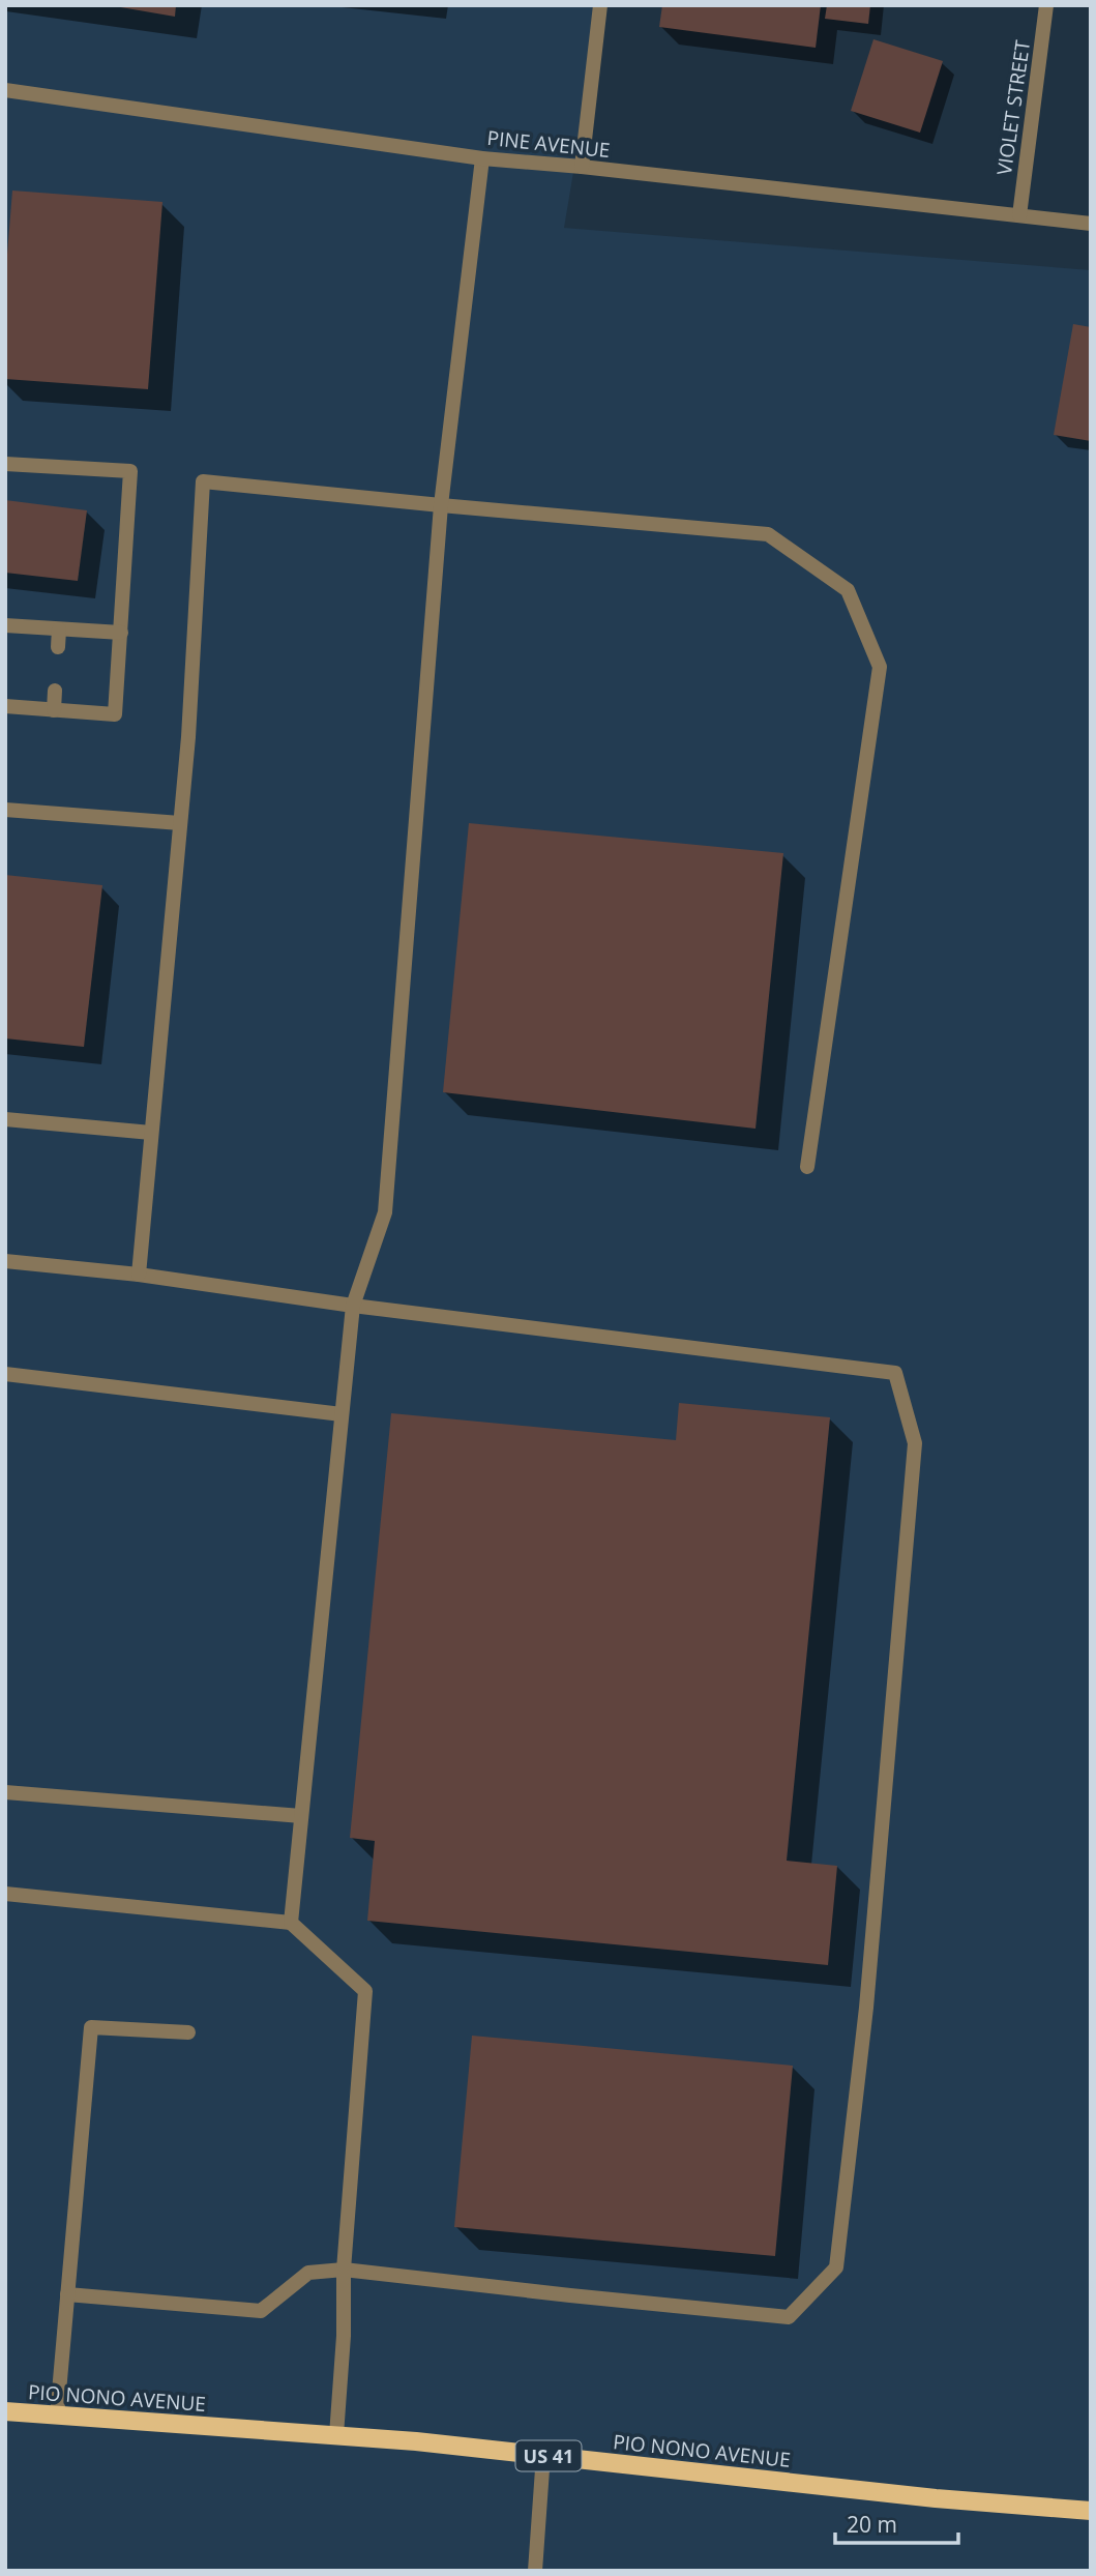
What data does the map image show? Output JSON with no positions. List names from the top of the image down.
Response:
{
  "streets": {
    "main road": ["PIO NONO AVENUE", "US 41"],
    "street": ["VIOLET STREET", "PINE AVENUE"]
  },
  "crossings": [
    ["VIOLET STREET", "PINE AVENUE"]
  ],
  "scale_bar": "20 m"
}
